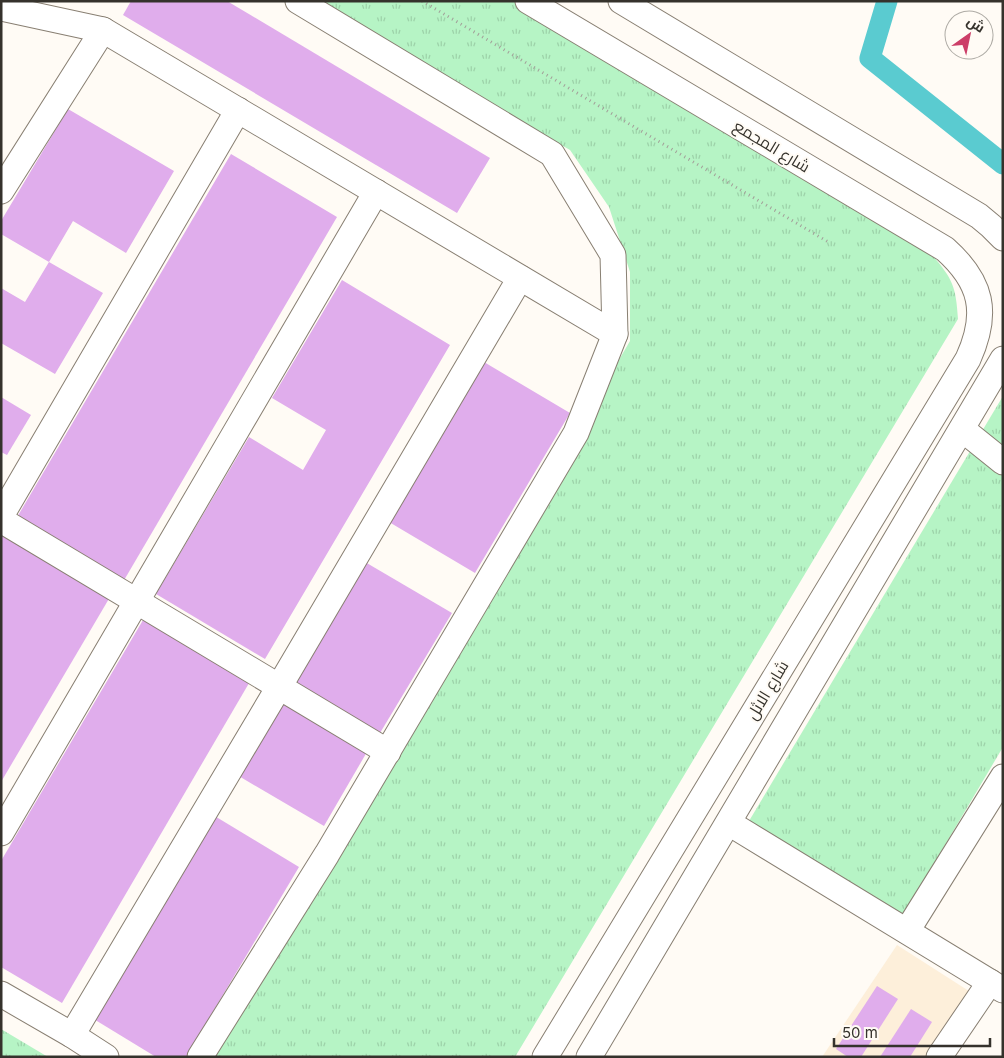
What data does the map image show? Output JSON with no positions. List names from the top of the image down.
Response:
{
  "streets": {
    "street": ["شارع المجمع", "شارع الاثل"]
  },
  "crossings": [
    ["شارع المجمع", "شارع الاثل"]
  ],
  "scale_bar": "50 m",
  "north": "top right"
}
